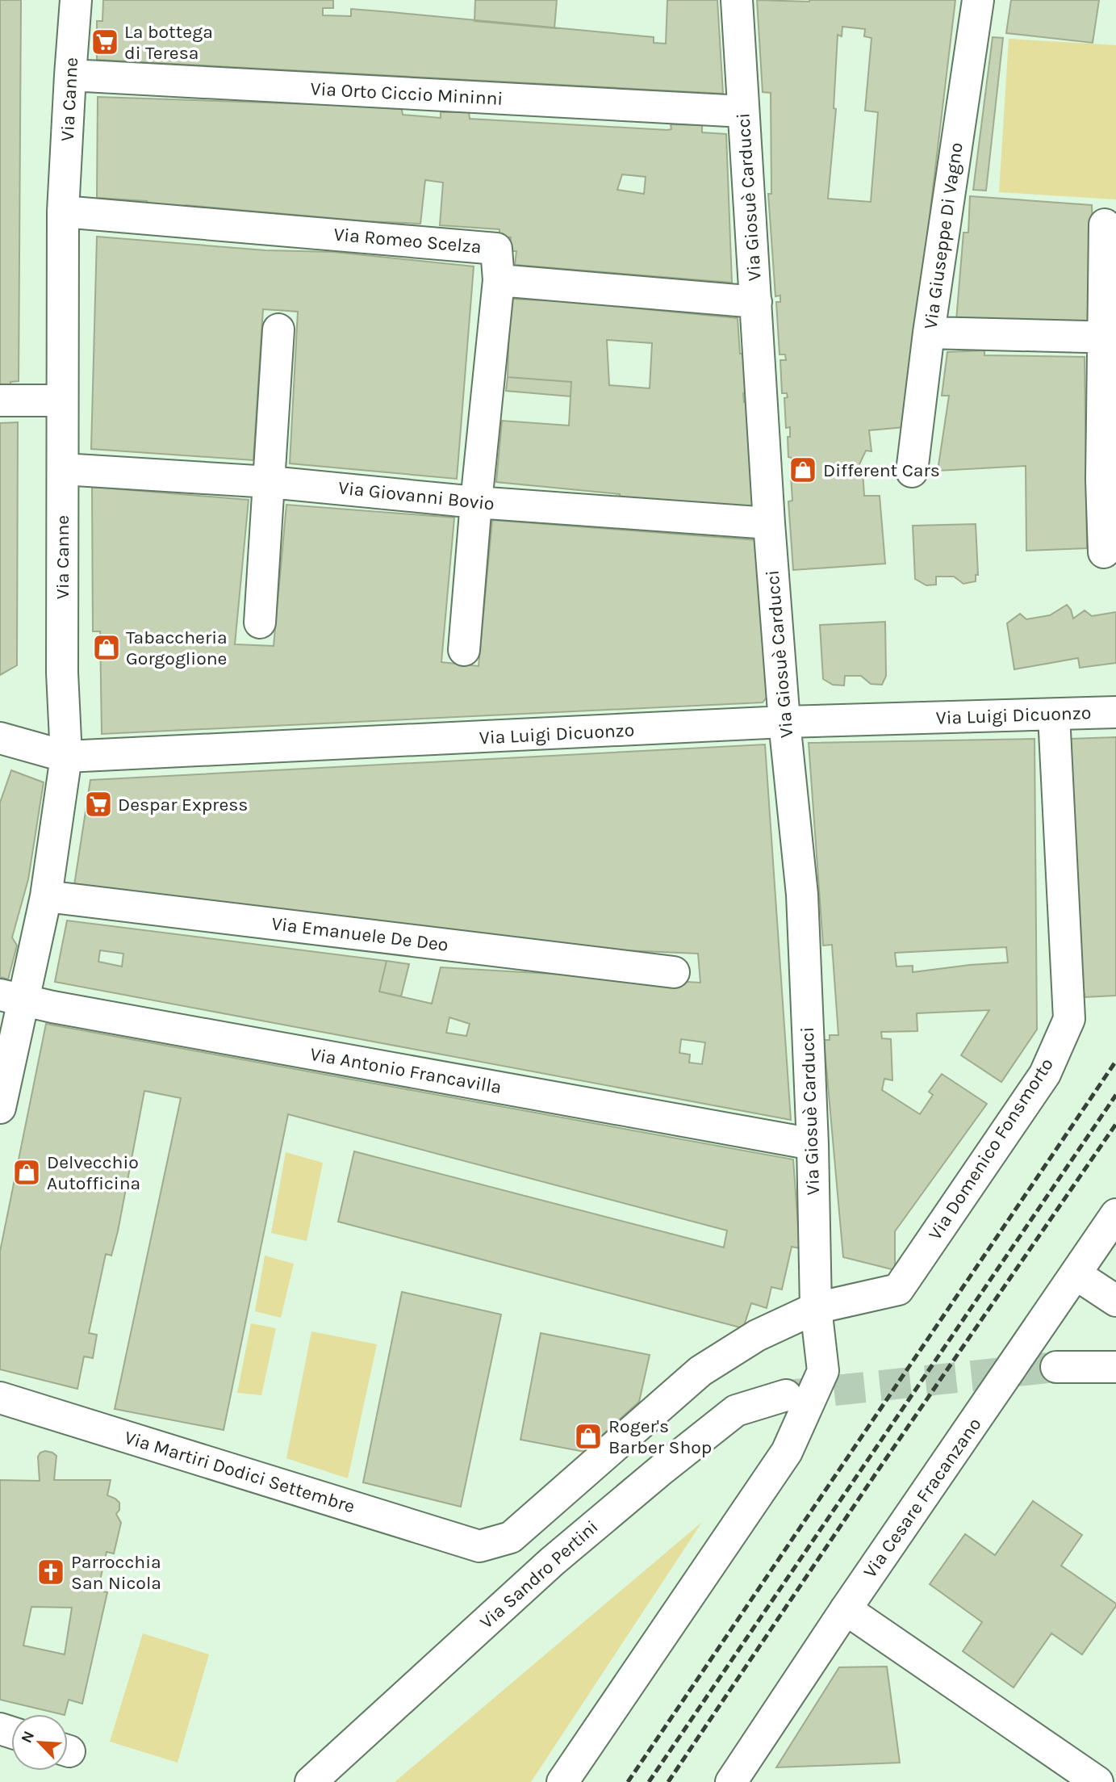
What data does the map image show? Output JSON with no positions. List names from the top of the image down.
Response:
{
  "streets": {
    "street": [
      "Via Orto Ciccio Mininni",
      "Via Canne",
      "Via Giosuè Carducci",
      "Via Giuseppe Di Vagno",
      "Via Romeo Scelza",
      "Via Giovanni Bovio",
      "Via Luigi Dicuonzo",
      "Via Emanuele De Deo",
      "Via Antonio Francavilla",
      "Via Domenico Fonsmorto",
      "Via Martiri Dodici Settembre",
      "Via Cesare Fracanzano",
      "Via Sandro Pertini"
    ]
  },
  "crossings": [
    ["Via Orto Ciccio Mininni", "Via Canne"],
    ["Via Orto Ciccio Mininni", "Via Giosuè Carducci"],
    ["Via Canne", "Via Romeo Scelza"],
    ["Via Canne", "Via Giovanni Bovio"],
    ["Via Canne", "Via Luigi Dicuonzo"],
    ["Via Canne", "Via Emanuele De Deo"],
    ["Via Canne", "Via Antonio Francavilla"],
    ["Via Giosuè Carducci", "Via Giovanni Bovio"],
    ["Via Giosuè Carducci", "Via Luigi Dicuonzo"],
    ["Via Giosuè Carducci", "Via Antonio Francavilla"],
    ["Via Giosuè Carducci", "Via Domenico Fonsmorto"],
    ["Via Luigi Dicuonzo", "Via Domenico Fonsmorto"],
    ["Via Domenico Fonsmorto", "Via Martiri Dodici Settembre"]
  ],
  "places": {
    "supermarket": ["La bottega di Teresa", "Despar Express"],
    "shop": [
      "Different Cars",
      "Tabaccheria Gorgoglione",
      "Delvecchio Autofficina",
      "Roger's Barber Shop"
    ],
    "church": ["Parrocchia San Nicola"]
  },
  "north": "top left"
}
